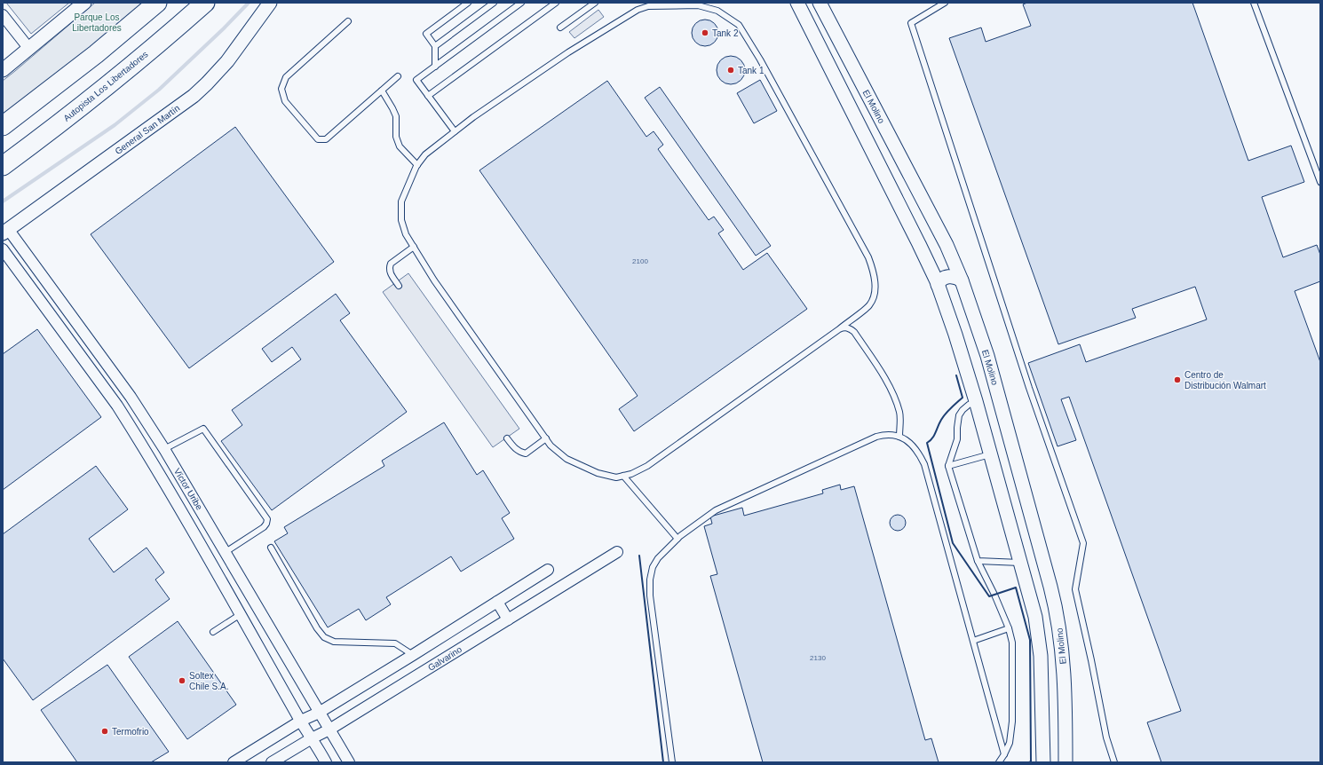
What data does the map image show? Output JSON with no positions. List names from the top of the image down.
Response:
{
  "streets": {
    "highway": ["Autopista Los Libertadores"],
    "street": [
      "El Molino",
      "General San Martín",
      "Víctor Uribe",
      "Galvarino"
    ]
  },
  "crossings": [
    ["General San Martín", "Víctor Uribe"],
    ["Víctor Uribe", "Galvarino"]
  ],
  "parks": ["Parque Los Libertadores"],
  "places": [
    "Tank 2",
    "Tank 1",
    "Centro de Distribución Walmart",
    "Soltex Chile S.A.",
    "Termofrio"
  ],
  "house_numbers": ["2100", "2130"]
}
